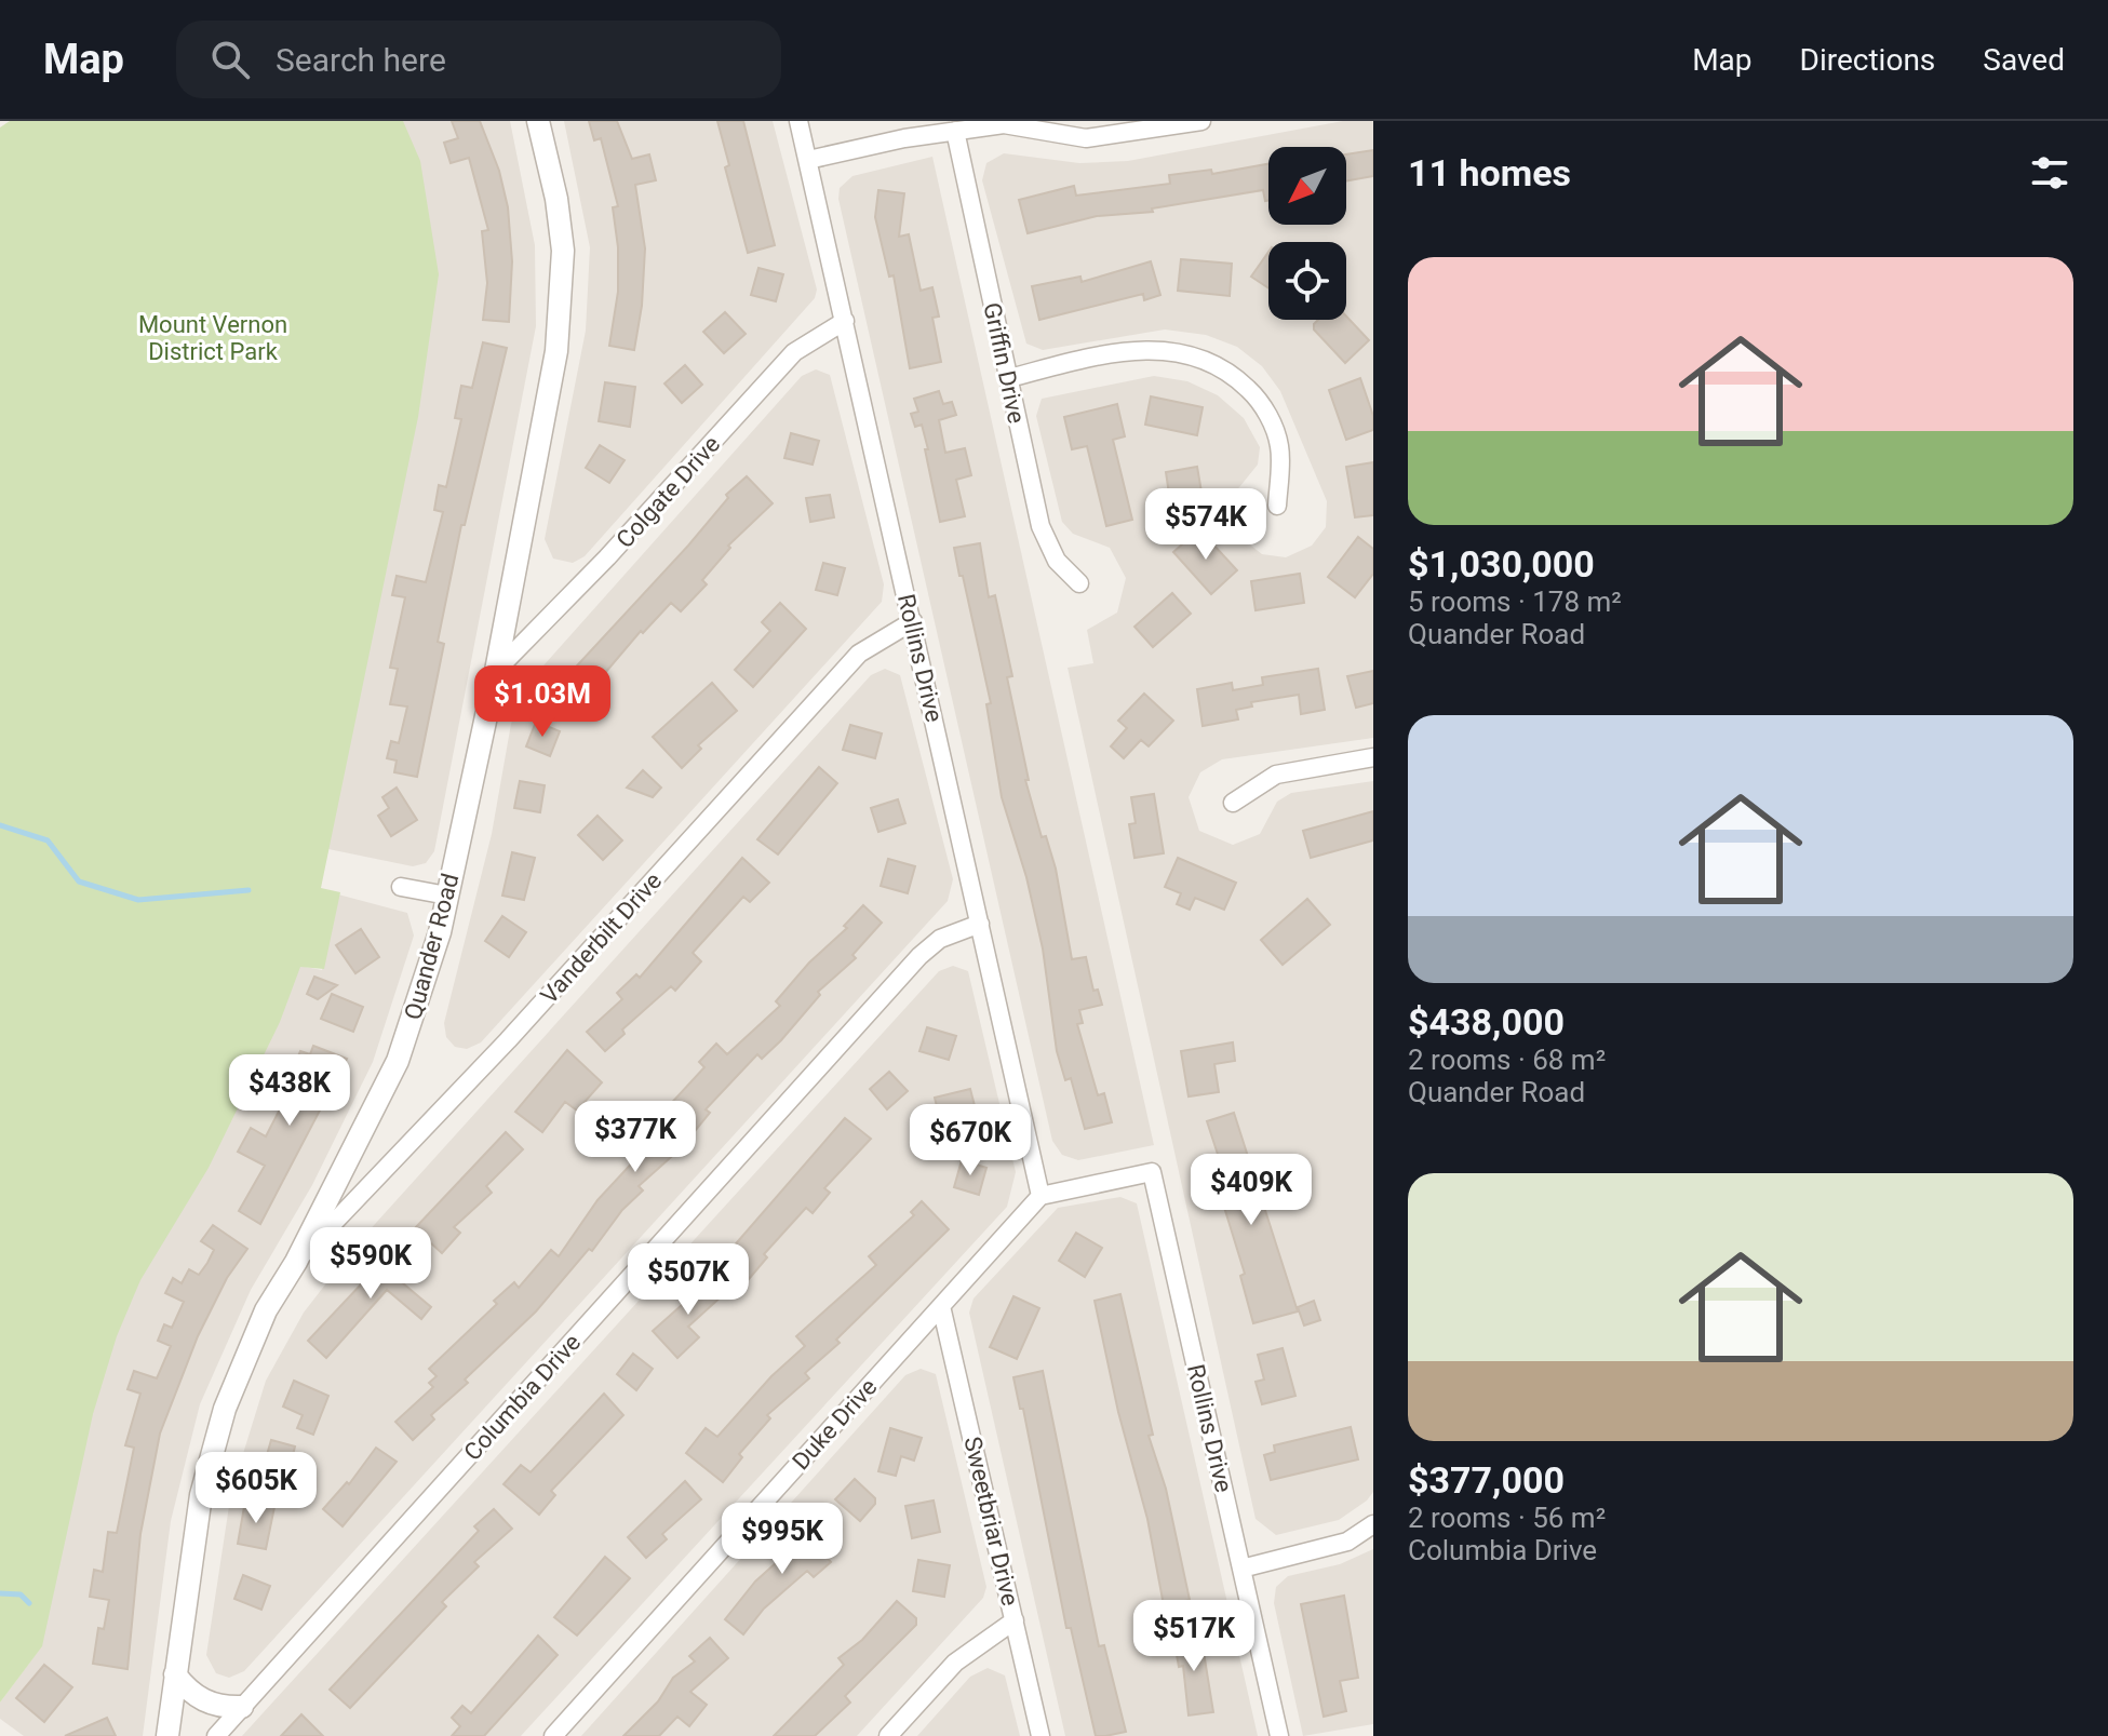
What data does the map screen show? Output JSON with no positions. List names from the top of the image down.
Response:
{
  "streets": {
    "street": [
      "Griffin Drive",
      "Colgate Drive",
      "Rollins Drive",
      "Vanderbilt Drive",
      "Quander Road",
      "Columbia Drive",
      "Duke Drive",
      "Sweetbriar Drive"
    ]
  },
  "crossings": [
    ["Colgate Drive", "Rollins Drive"],
    ["Colgate Drive", "Quander Road"],
    ["Rollins Drive", "Vanderbilt Drive"],
    ["Rollins Drive", "Columbia Drive"],
    ["Rollins Drive", "Duke Drive"],
    ["Vanderbilt Drive", "Quander Road"],
    ["Duke Drive", "Sweetbriar Drive"]
  ],
  "parks": ["Mount Vernon District Park"],
  "north": "bottom left",
  "page": {
    "header": "Map",
    "search": "Search here",
    "nav": ["Map", "Directions", "Saved"],
    "heading": "11 homes",
    "list": [
      {
        "name": "$1,030,000",
        "note": "5 rooms · 178 m² · Quander Road"
      },
      {
        "name": "$438,000",
        "note": "2 rooms · 68 m² · Quander Road"
      },
      {
        "name": "$377,000",
        "note": "2 rooms · 56 m² · Columbia Drive"
      }
    ],
    "price": [
      "$574K",
      "$1.03M",
      "$438K",
      "$377K",
      "$670K",
      "$409K",
      "$590K",
      "$507K",
      "$605K",
      "$995K",
      "$517K"
    ]
  }
}
